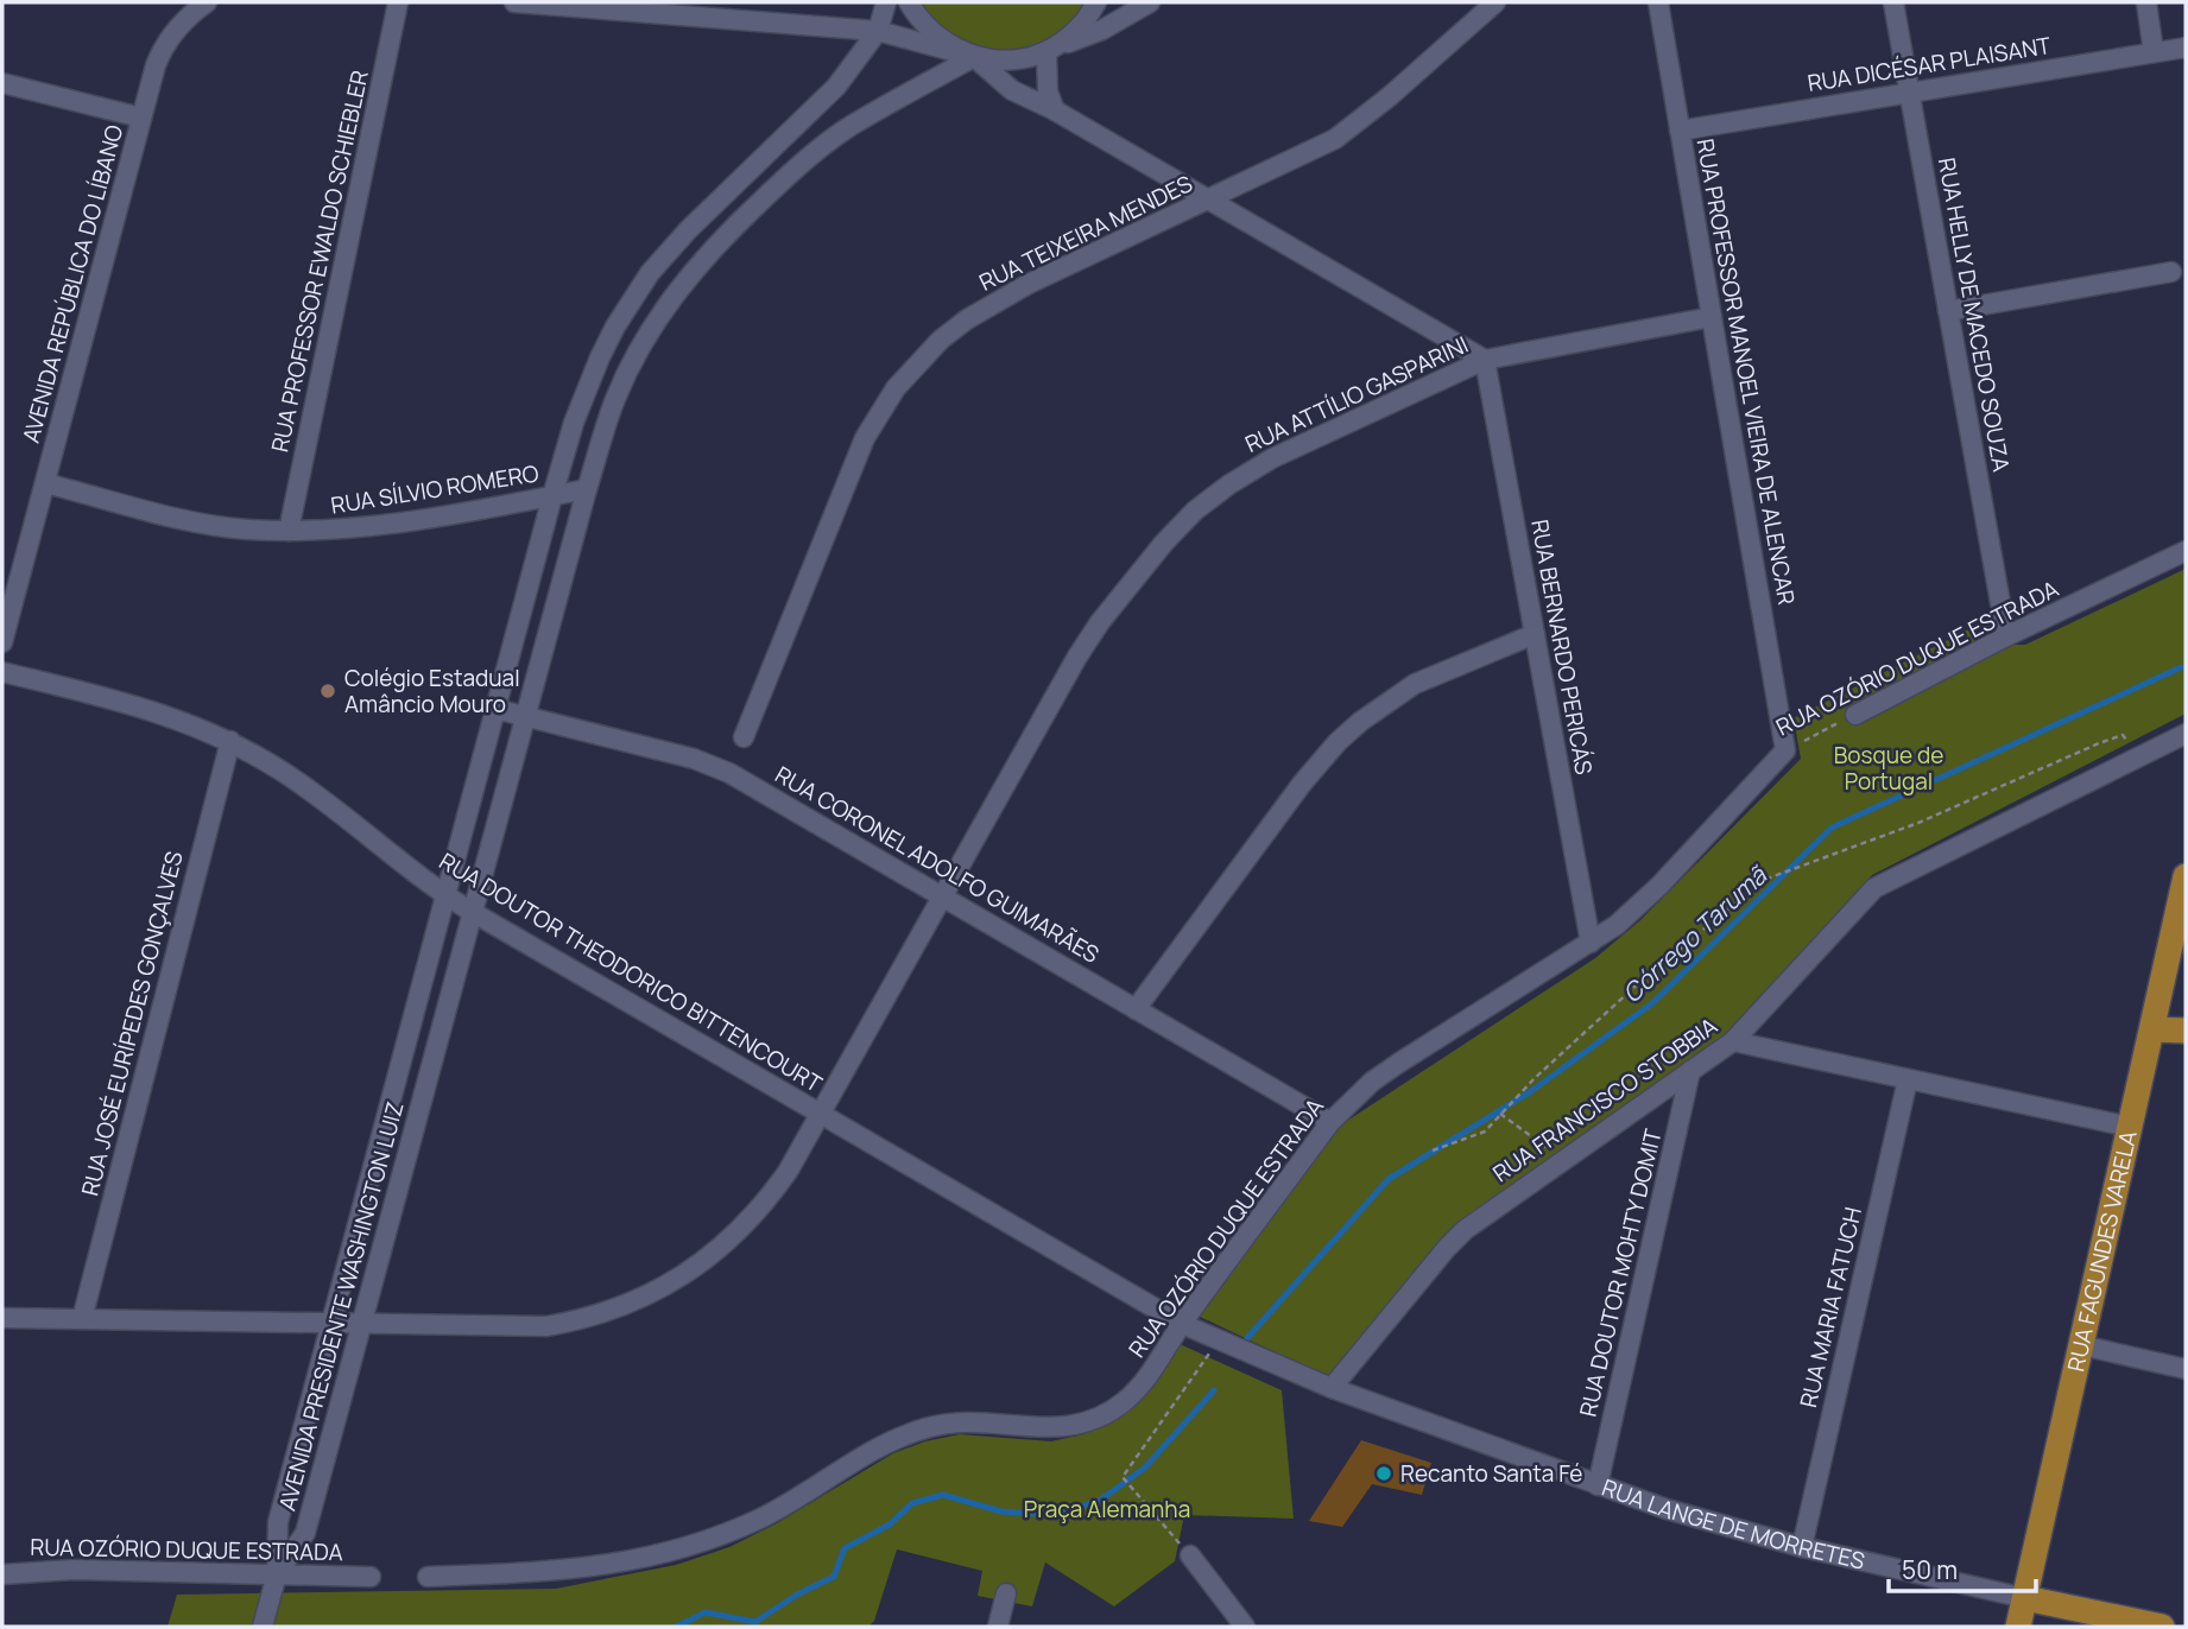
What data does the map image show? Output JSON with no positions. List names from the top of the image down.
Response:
{
  "streets": {
    "main road": ["RUA FAGUNDES VARELA", "RUA LANGE DE MORRETES"],
    "street": [
      "RUA DICÉSAR PLAISANT",
      "RUA TEIXEIRA MENDES",
      "RUA PROFESSOR EWALDO SCHIEBLER",
      "AVENIDA REPÚBLICA DO LÍBANO",
      "RUA HELLY DE MACEDO SOUZA",
      "RUA PROFESSOR MANOEL VIEIRA DE ALENCAR",
      "RUA ATTÍLIO GASPARINI",
      "RUA SÍLVIO ROMERO",
      "RUA BERNARDO PERICÁS",
      "RUA OZÓRIO DUQUE ESTRADA",
      "RUA CORONEL ADOLFO GUIMARÃES",
      "RUA DOUTOR THEODORICO BITTENCOURT",
      "RUA JOSÉ EURÍPEDES GONÇALVES",
      "RUA FRANCISCO STOBBIA",
      "RUA DOUTOR MOHTY DOMIT",
      "AVENIDA PRESIDENTE WASHINGTON LUIZ",
      "RUA MARIA FATUCH"
    ]
  },
  "crossings": [
    ["RUA DICÉSAR PLAISANT", "RUA HELLY DE MACEDO SOUZA"],
    ["RUA DICÉSAR PLAISANT", "RUA PROFESSOR MANOEL VIEIRA DE ALENCAR"],
    ["RUA PROFESSOR EWALDO SCHIEBLER", "RUA SÍLVIO ROMERO"],
    ["AVENIDA REPÚBLICA DO LÍBANO", "RUA SÍLVIO ROMERO"],
    ["RUA HELLY DE MACEDO SOUZA", "RUA OZÓRIO DUQUE ESTRADA"],
    ["RUA PROFESSOR MANOEL VIEIRA DE ALENCAR", "RUA ATTÍLIO GASPARINI"],
    ["RUA PROFESSOR MANOEL VIEIRA DE ALENCAR", "RUA OZÓRIO DUQUE ESTRADA"],
    ["RUA ATTÍLIO GASPARINI", "RUA BERNARDO PERICÁS"],
    ["RUA ATTÍLIO GASPARINI", "RUA CORONEL ADOLFO GUIMARÃES"],
    ["RUA ATTÍLIO GASPARINI", "RUA DOUTOR THEODORICO BITTENCOURT"],
    ["RUA ATTÍLIO GASPARINI", "RUA JOSÉ EURÍPEDES GONÇALVES"],
    ["RUA ATTÍLIO GASPARINI", "AVENIDA PRESIDENTE WASHINGTON LUIZ"],
    ["RUA SÍLVIO ROMERO", "AVENIDA PRESIDENTE WASHINGTON LUIZ"],
    ["RUA BERNARDO PERICÁS", "RUA OZÓRIO DUQUE ESTRADA"],
    ["RUA OZÓRIO DUQUE ESTRADA", "RUA CORONEL ADOLFO GUIMARÃES"],
    ["RUA OZÓRIO DUQUE ESTRADA", "RUA DOUTOR THEODORICO BITTENCOURT"],
    ["RUA OZÓRIO DUQUE ESTRADA", "AVENIDA PRESIDENTE WASHINGTON LUIZ"],
    ["RUA OZÓRIO DUQUE ESTRADA", "RUA LANGE DE MORRETES"],
    ["RUA CORONEL ADOLFO GUIMARÃES", "AVENIDA PRESIDENTE WASHINGTON LUIZ"],
    ["RUA DOUTOR THEODORICO BITTENCOURT", "RUA JOSÉ EURÍPEDES GONÇALVES"],
    ["RUA DOUTOR THEODORICO BITTENCOURT", "AVENIDA PRESIDENTE WASHINGTON LUIZ"],
    ["RUA DOUTOR THEODORICO BITTENCOURT", "RUA LANGE DE MORRETES"],
    ["RUA FRANCISCO STOBBIA", "RUA DOUTOR MOHTY DOMIT"],
    ["RUA FRANCISCO STOBBIA", "RUA LANGE DE MORRETES"],
    ["RUA FAGUNDES VARELA", "RUA LANGE DE MORRETES"],
    ["RUA DOUTOR MOHTY DOMIT", "RUA LANGE DE MORRETES"],
    ["RUA MARIA FATUCH", "RUA LANGE DE MORRETES"]
  ],
  "water": ["Córrego Tarumã"],
  "parks": ["Bosque de Portugal", "Praça Alemanha"],
  "places": ["Colégio Estadual Amâncio Mouro", "Recanto Santa Fé"],
  "scale_bar": "50 m"
}
